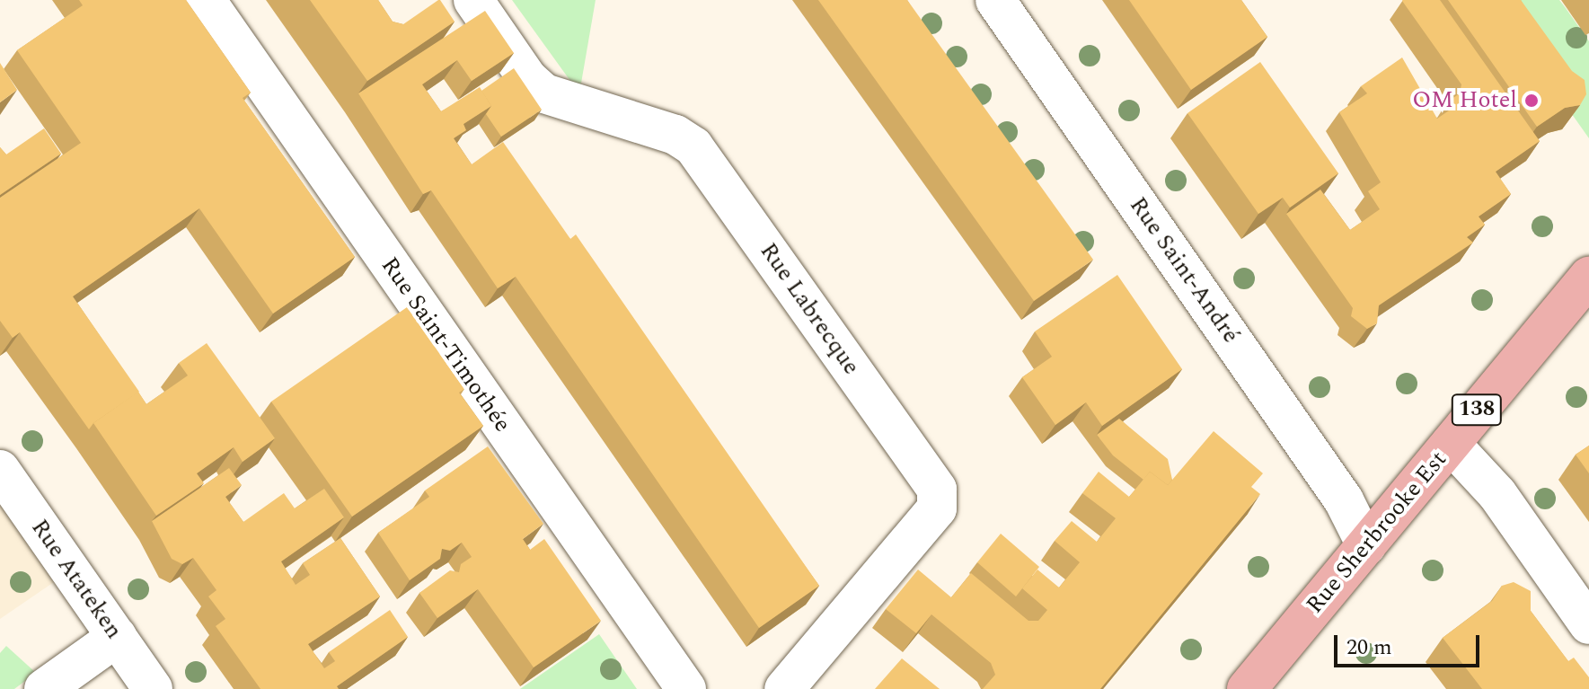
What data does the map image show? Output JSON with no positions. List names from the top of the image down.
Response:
{
  "streets": {
    "main road": ["138", "Rue Sherbrooke Est"],
    "street": [
      "Rue Saint-André",
      "Rue Labrecque",
      "Rue Saint-Timothée",
      "Rue Atateken"
    ]
  },
  "crossings": [
    ["Rue Saint-André", "Rue Sherbrooke Est"]
  ],
  "places": ["OM Hotel"],
  "scale_bar": "20 m"
}
